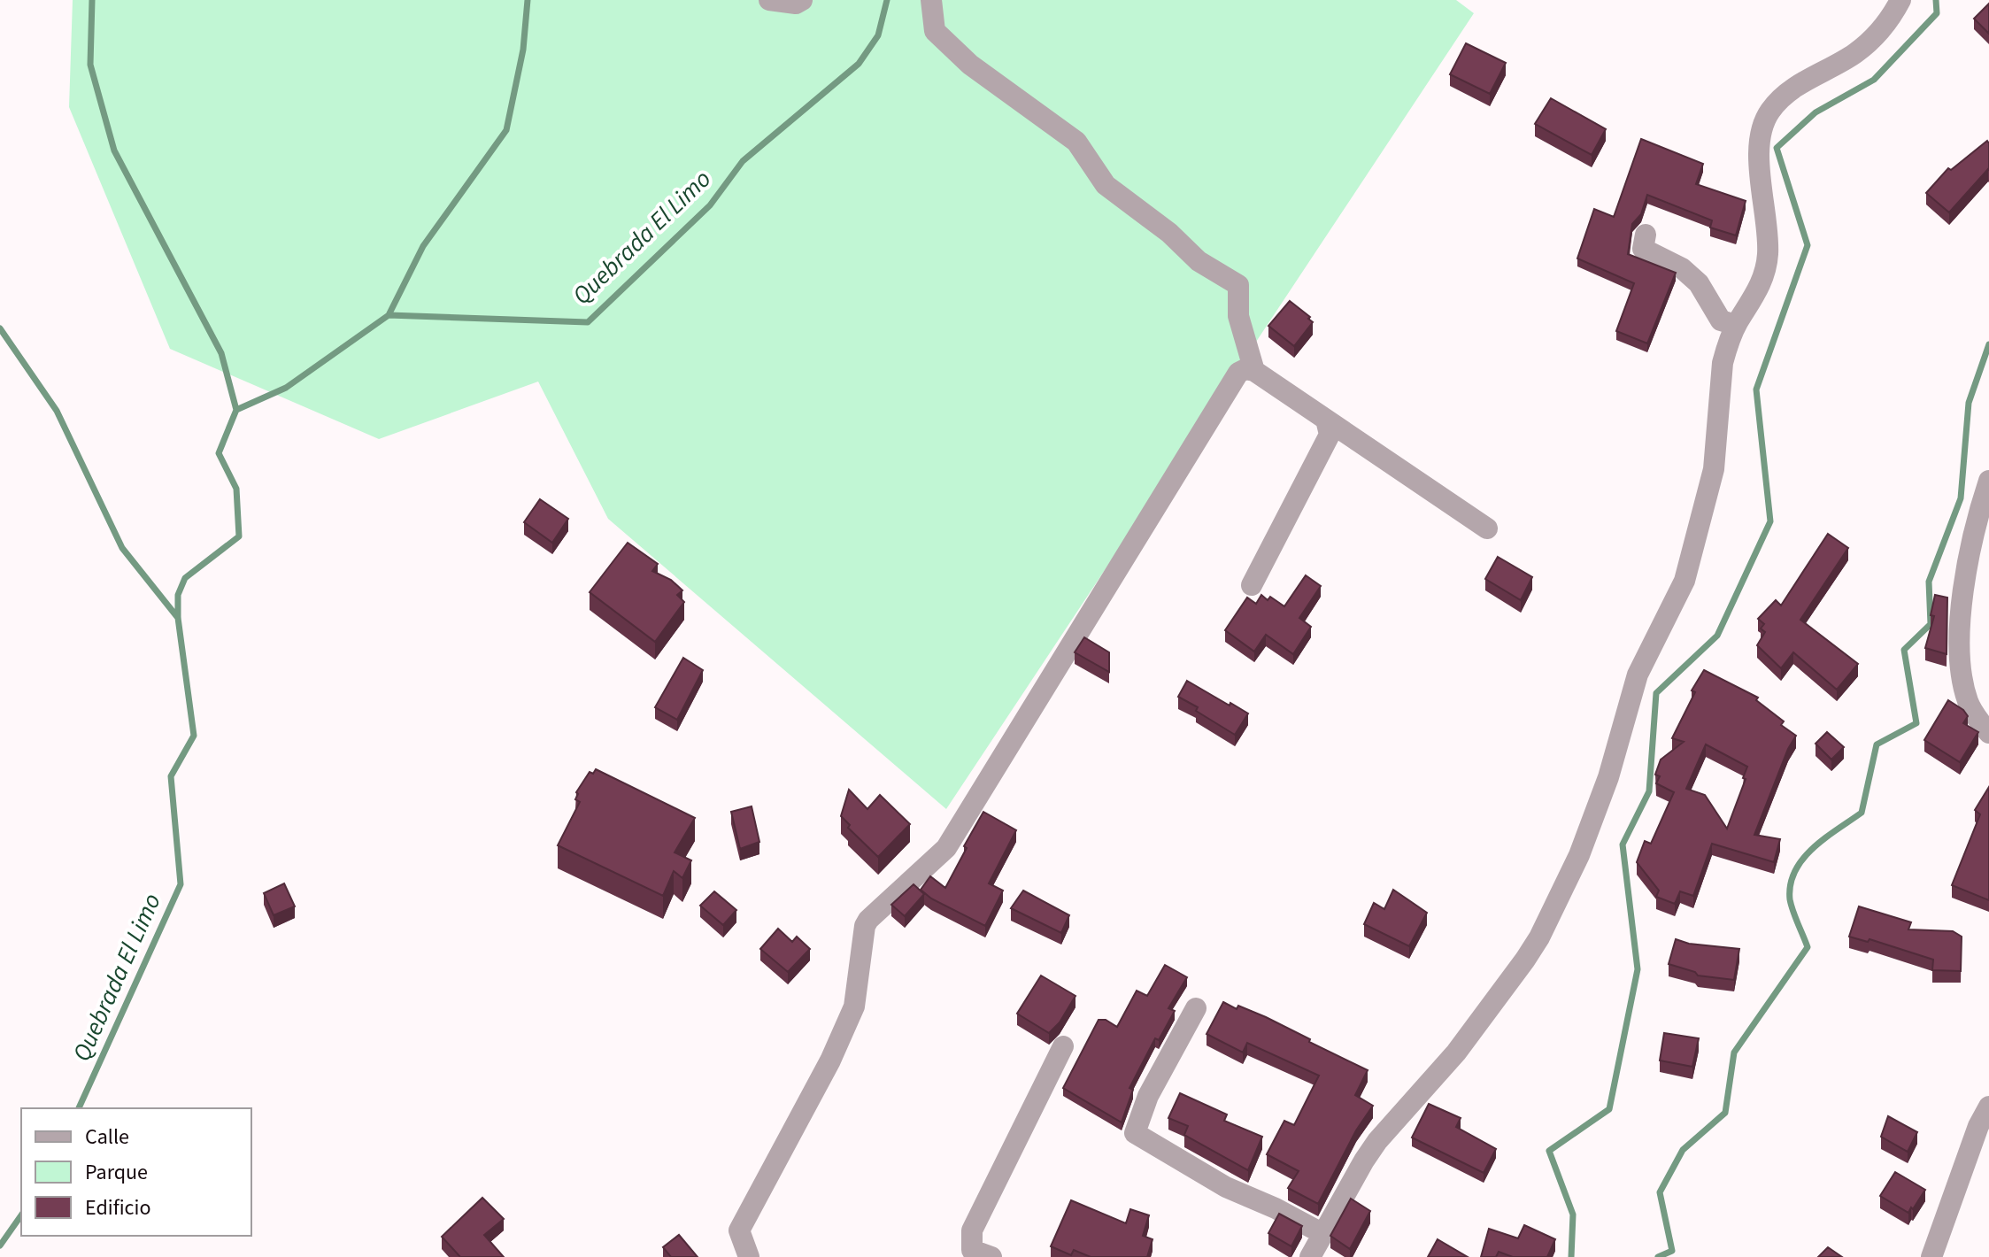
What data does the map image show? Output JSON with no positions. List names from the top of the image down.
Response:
{
  "water": ["Quebrada El Limo"],
  "legend": ["Calle", "Parque", "Edificio"]
}
